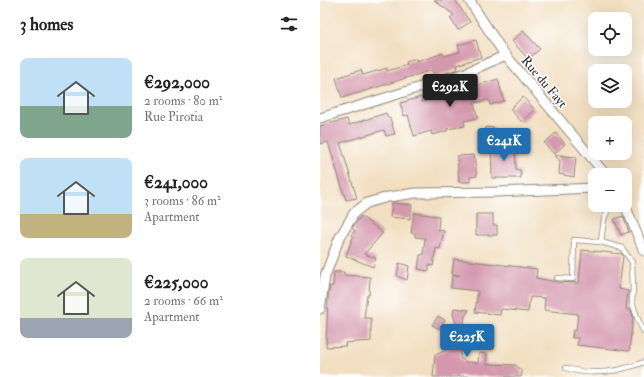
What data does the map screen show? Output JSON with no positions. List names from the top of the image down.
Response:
{
  "streets": {
    "street": ["Rue du Fayt"]
  },
  "page": {
    "heading": "3 homes",
    "map_buttons": ["+", "−"],
    "list": [
      {
        "name": "€292,000",
        "note": "2 rooms · 80 m² · Rue Pirotia"
      },
      {
        "name": "€241,000",
        "note": "3 rooms · 86 m² · Apartment"
      },
      {
        "name": "€225,000",
        "note": "2 rooms · 66 m² · Apartment"
      }
    ],
    "price": ["€292K", "€241K", "€225K"]
  }
}
